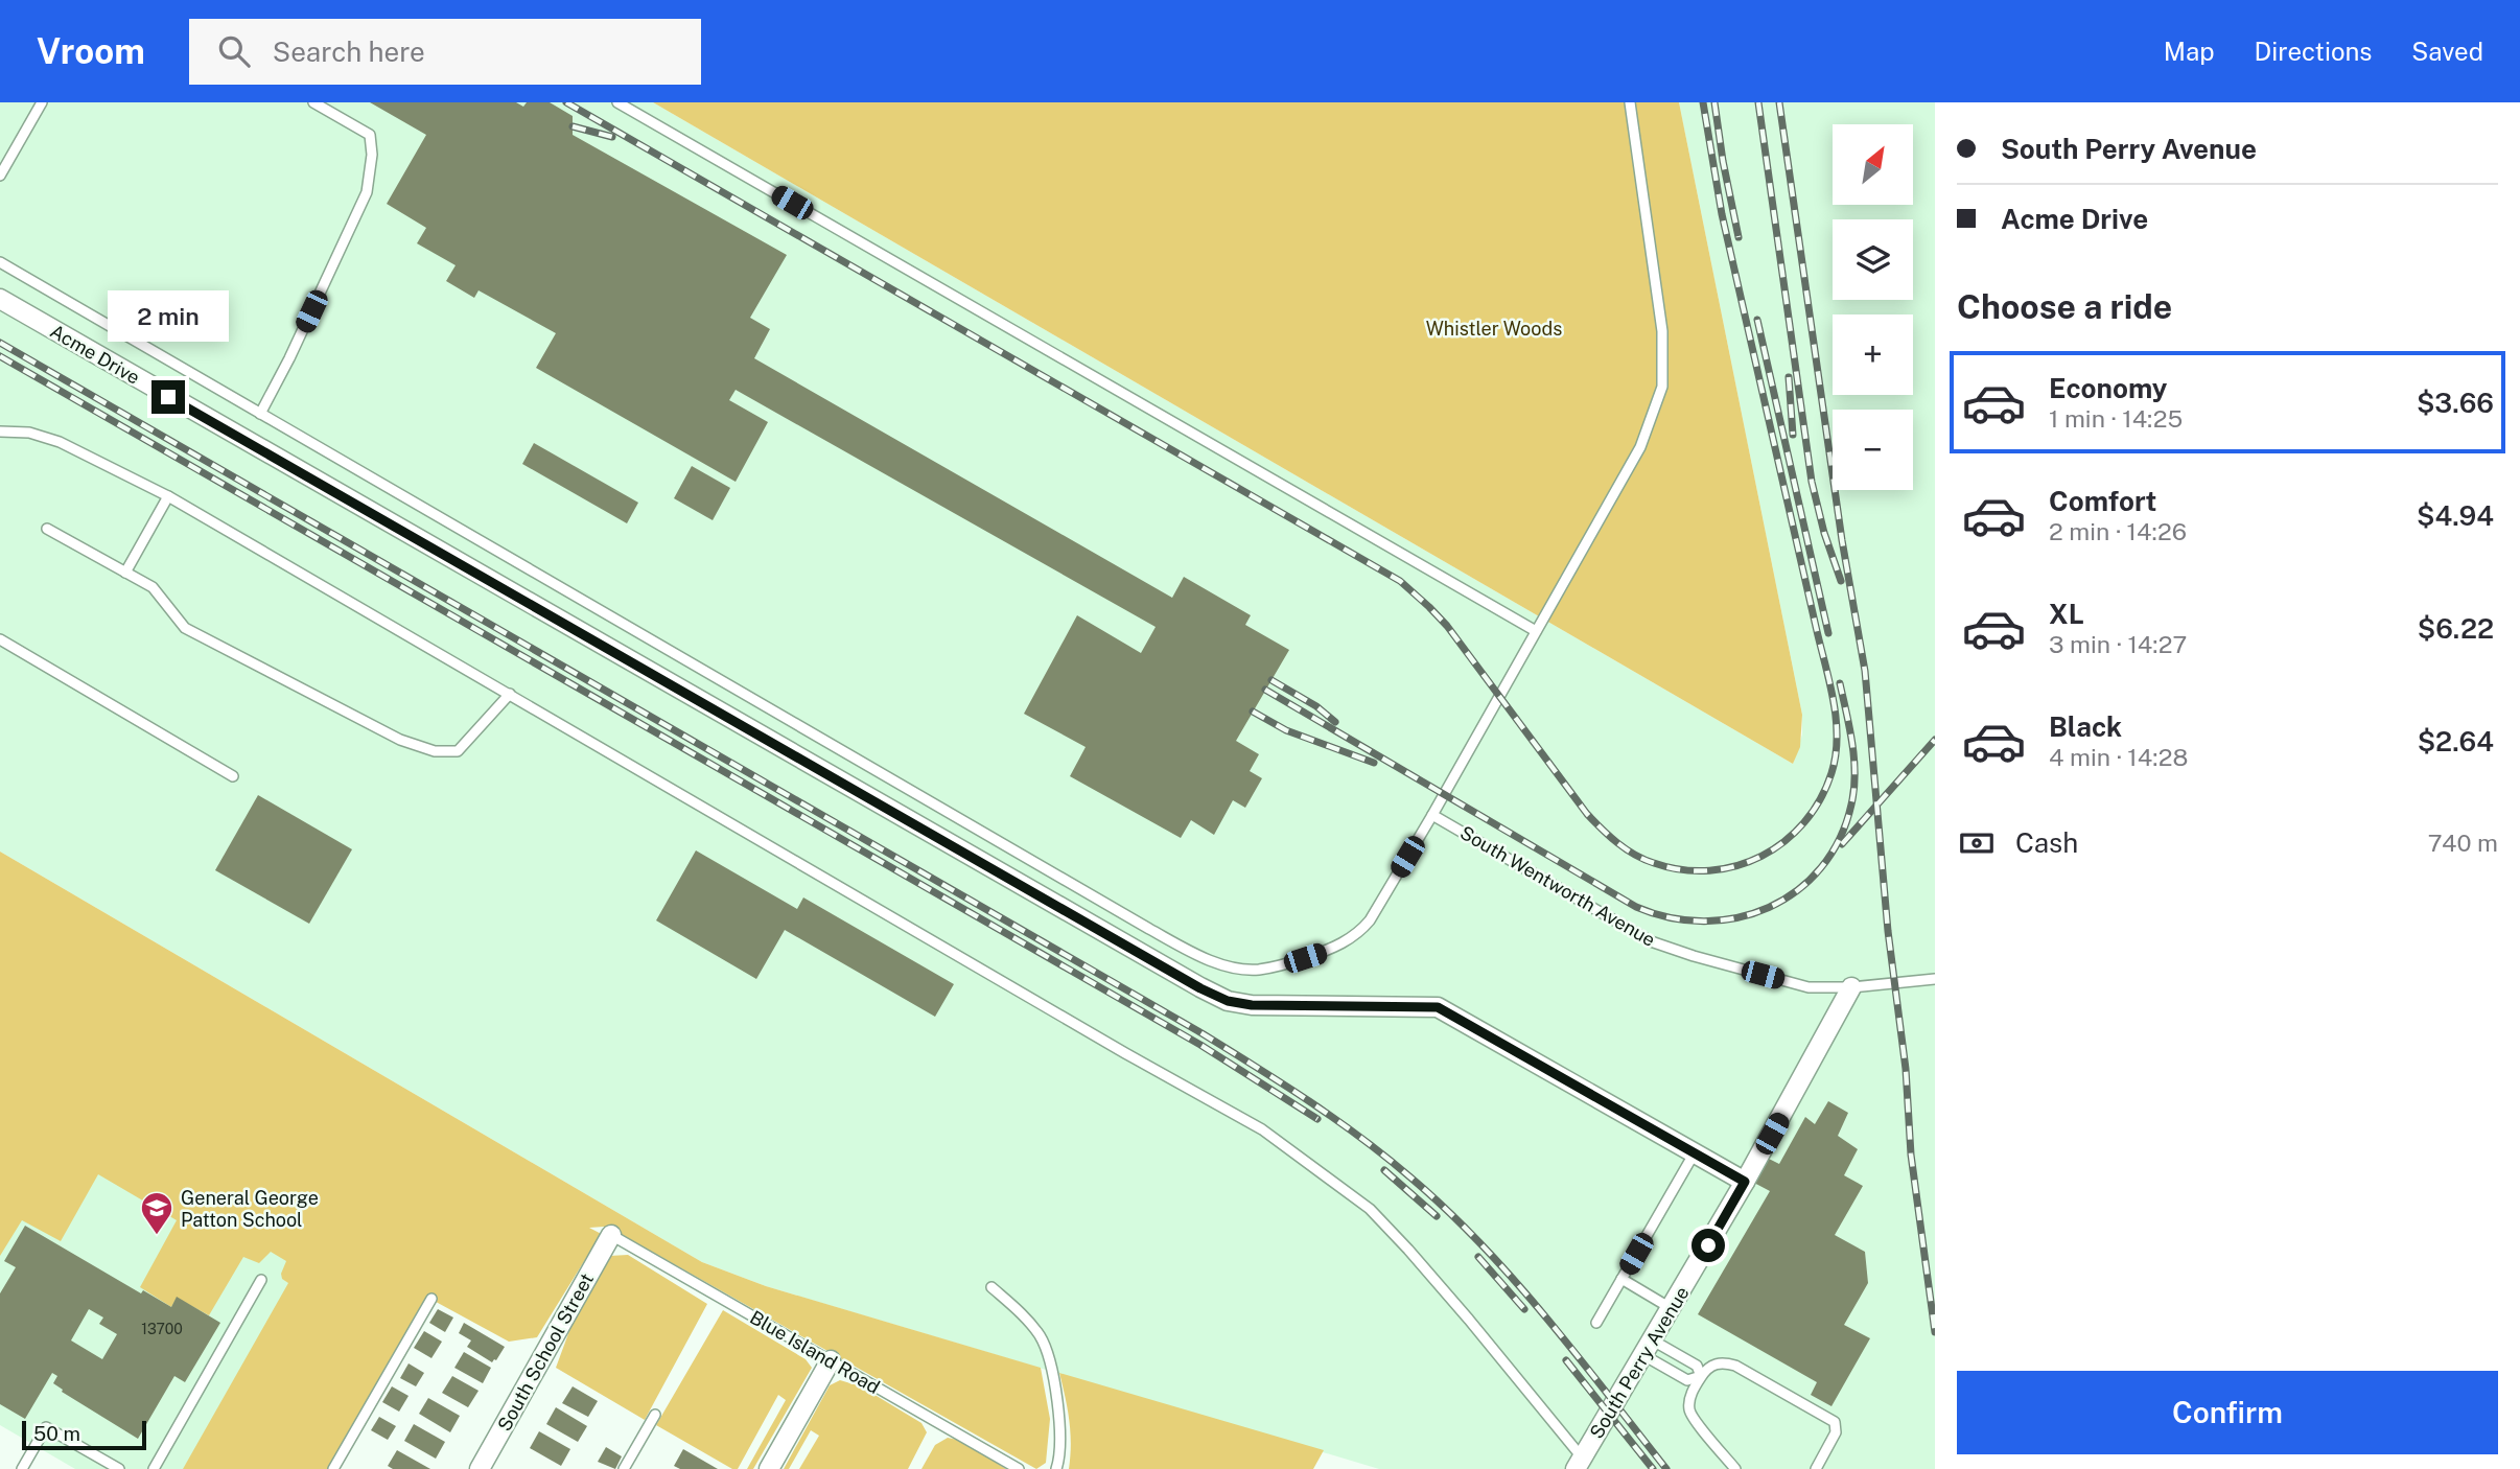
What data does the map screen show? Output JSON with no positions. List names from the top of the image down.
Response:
{
  "streets": {
    "street": ["Acme Drive", "South School Street", "South Perry Avenue"],
    "lane": ["South Wentworth Avenue", "Blue Island Road"]
  },
  "crossings": [
    ["South Wentworth Avenue", "South Perry Avenue"],
    ["South School Street", "Blue Island Road"]
  ],
  "parks": ["Whistler Woods"],
  "places": {
    "school or university": ["General George Patton School"]
  },
  "house_numbers": ["13700"],
  "scale_bar": "50 m",
  "north": "top right",
  "page": {
    "header": "Vroom",
    "search": "Search here",
    "nav": ["Map", "Directions", "Saved"],
    "banner": ["South Perry Avenue", "Acme Drive"],
    "map_buttons": ["+", "−"],
    "heading": "Choose a ride",
    "bubble": "2 min",
    "list": [
      {
        "name": "Economy",
        "note": "1 min · 14:25",
        "value": "$3.66"
      },
      {
        "name": "Comfort",
        "note": "2 min · 14:26",
        "value": "$4.94"
      },
      {
        "name": "XL",
        "note": "3 min · 14:27",
        "value": "$6.22"
      },
      {
        "name": "Black",
        "note": "4 min · 14:28",
        "value": "$2.64"
      }
    ],
    "pay": ["Cash", "740 m"],
    "buttons": "Confirm",
    "scale": "50 m"
  }
}
